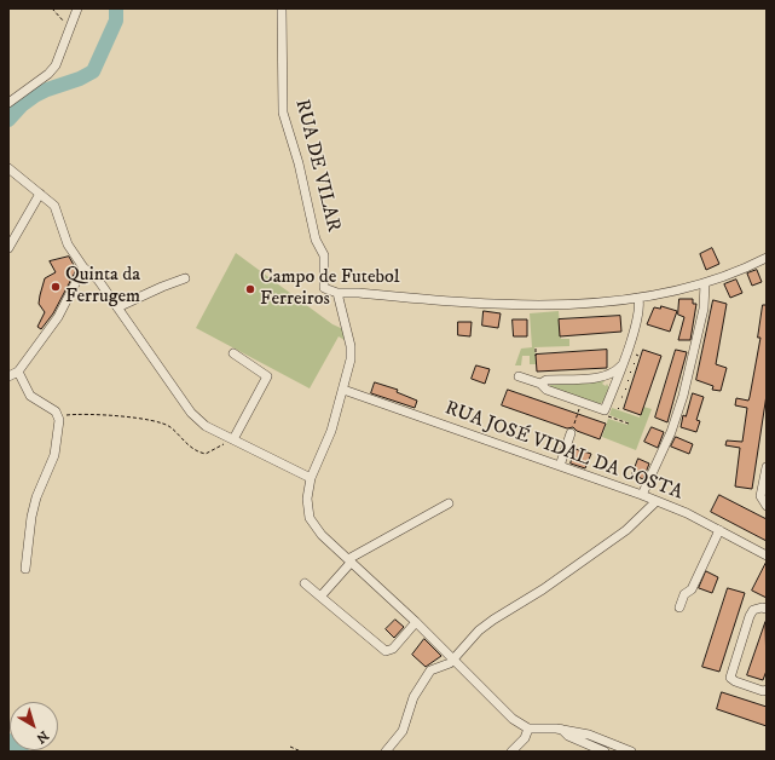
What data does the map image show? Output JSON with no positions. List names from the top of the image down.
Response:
{
  "streets": {
    "street": ["RUA DE VILAR", "RUA JOSÉ VIDAL DA COSTA"]
  },
  "places": ["Quinta da Ferrugem", "Campo de Futebol Ferreiros"],
  "north": "bottom right"
}
